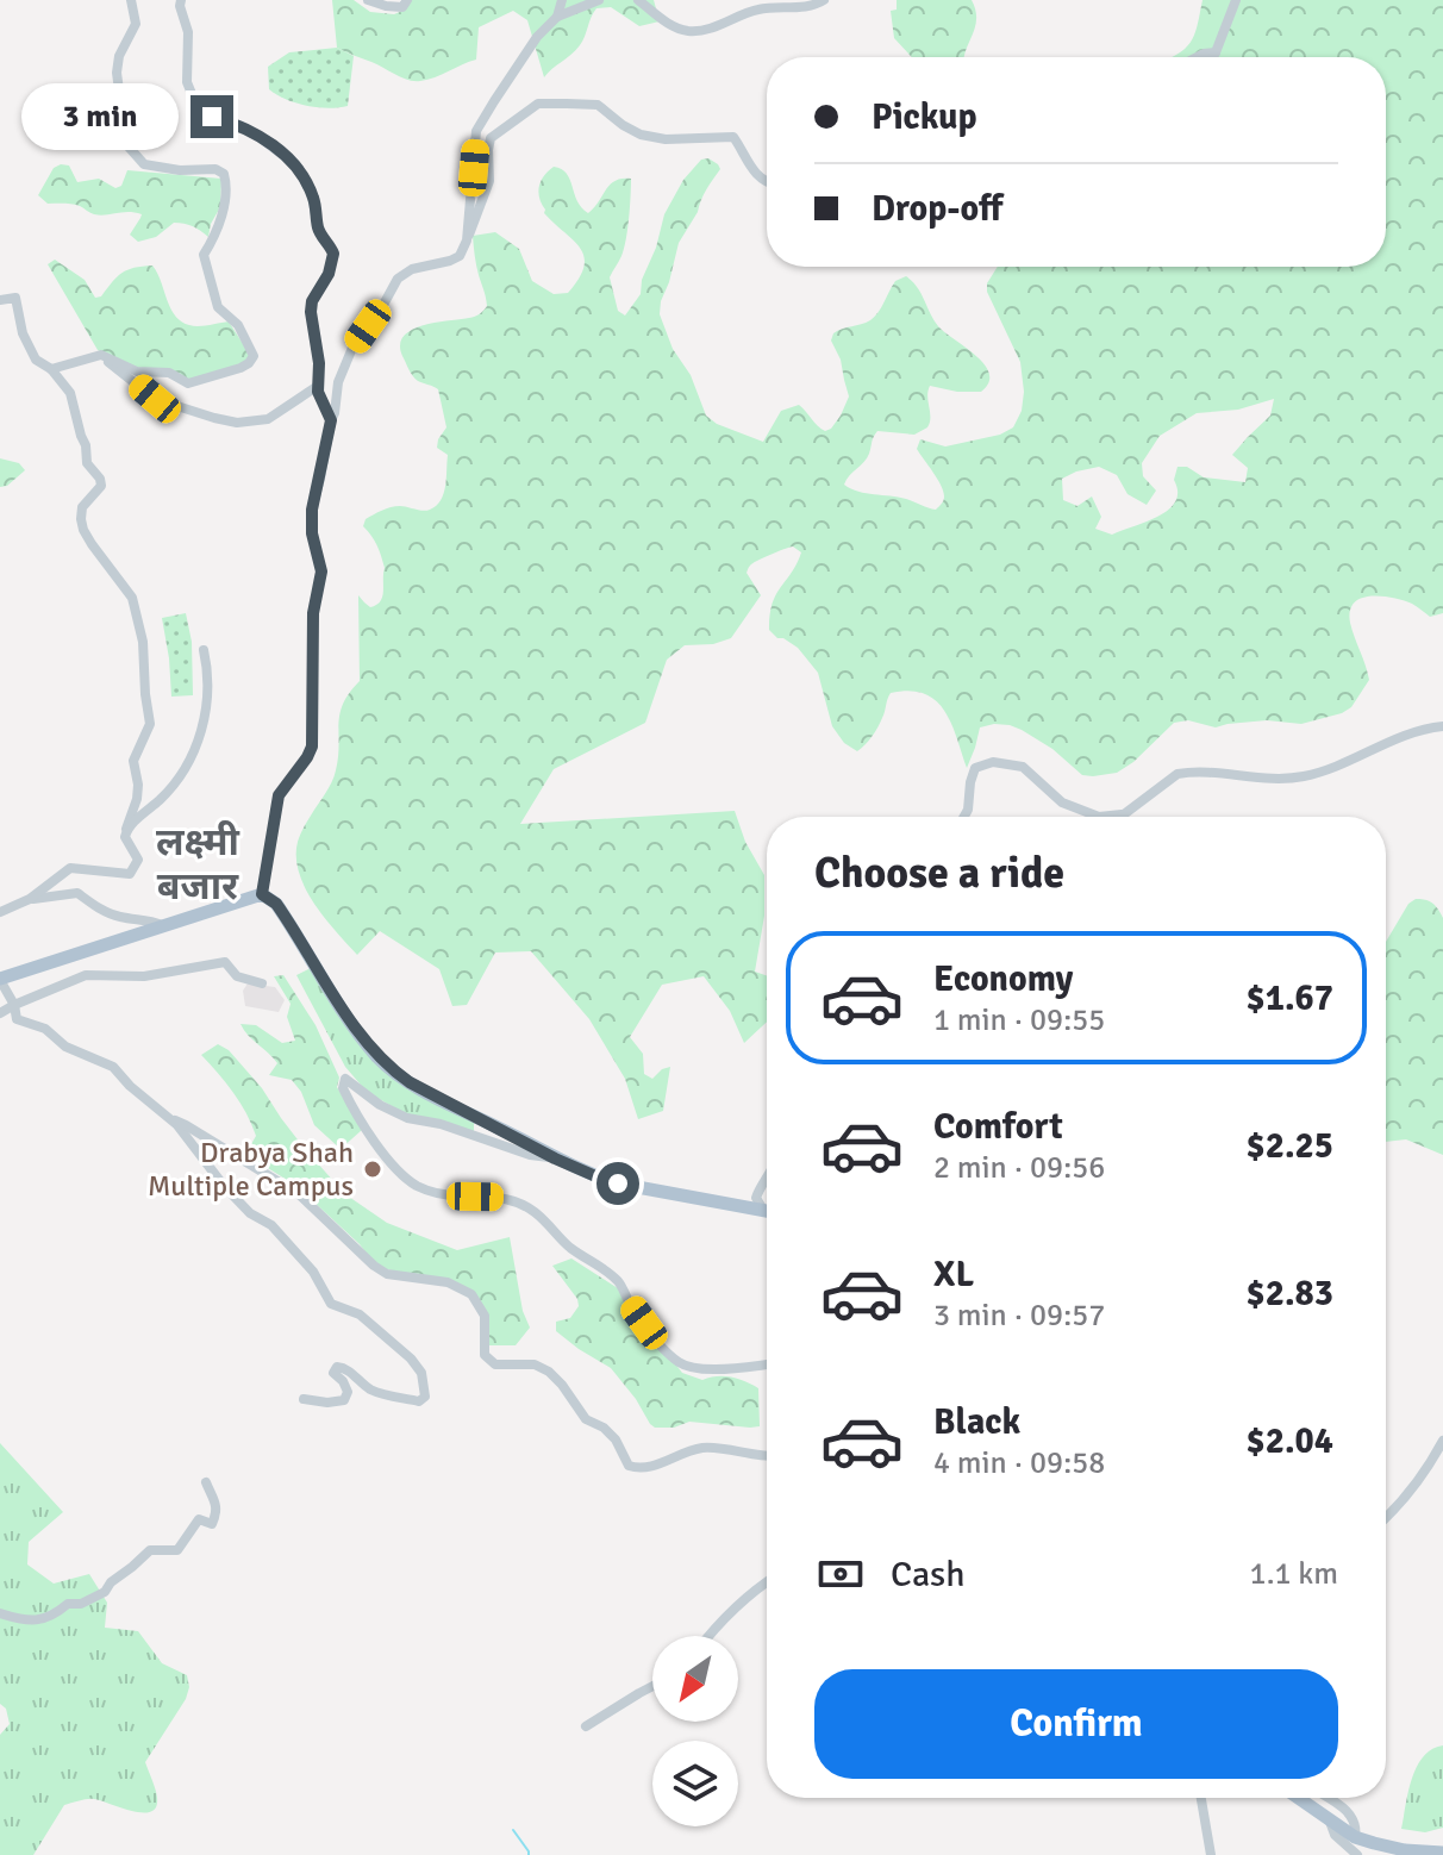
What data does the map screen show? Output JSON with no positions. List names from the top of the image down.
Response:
{
  "districts": ["लक्ष्मी बजार"],
  "places": ["Drabya Shah Multiple Campus"],
  "north": "bottom left",
  "page": {
    "banner": ["Pickup", "Drop-off"],
    "bubble": "3 min",
    "heading": "Choose a ride",
    "list": [
      {
        "name": "Economy",
        "note": "1 min · 09:55",
        "value": "$1.67"
      },
      {
        "name": "Comfort",
        "note": "2 min · 09:56",
        "value": "$2.25"
      },
      {
        "name": "XL",
        "note": "3 min · 09:57",
        "value": "$2.83"
      },
      {
        "name": "Black",
        "note": "4 min · 09:58",
        "value": "$2.04"
      }
    ],
    "pay": ["Cash", "1.1 km"],
    "buttons": "Confirm"
  }
}
